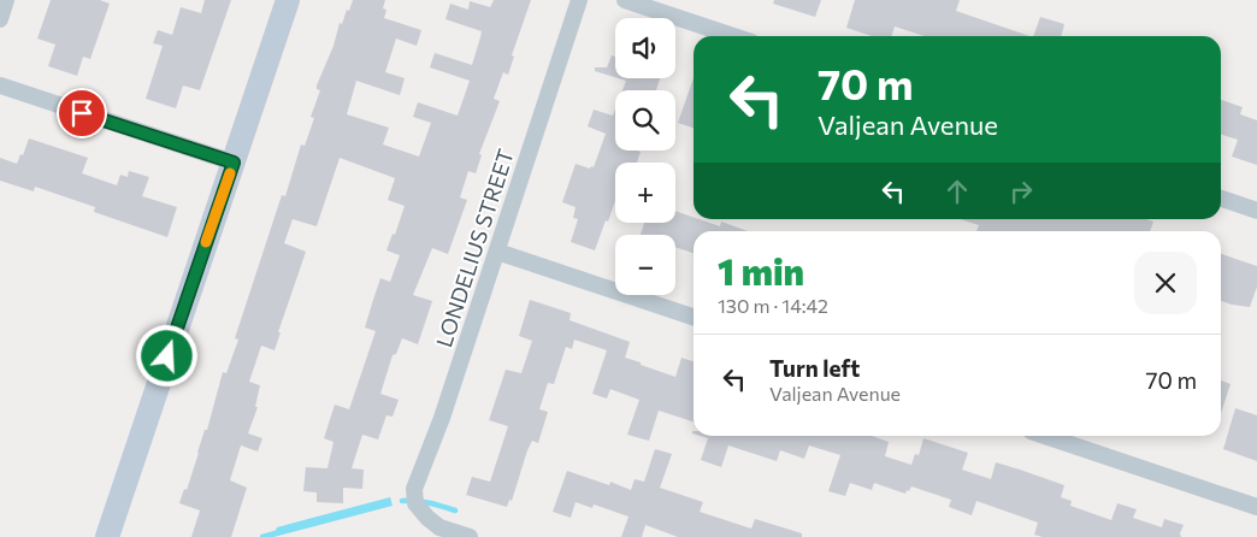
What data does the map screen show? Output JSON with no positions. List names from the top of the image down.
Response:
{
  "streets": {
    "street": ["LONDELIUS STREET"]
  },
  "page": {
    "map_buttons": ["+", "−"],
    "turn": ["70 m", "Valjean Avenue"],
    "heading": ["1 min", "130 m · 14:42"],
    "list": [
      {
        "name": "Turn left",
        "note": "Valjean Avenue",
        "value": "70 m"
      }
    ]
  }
}
